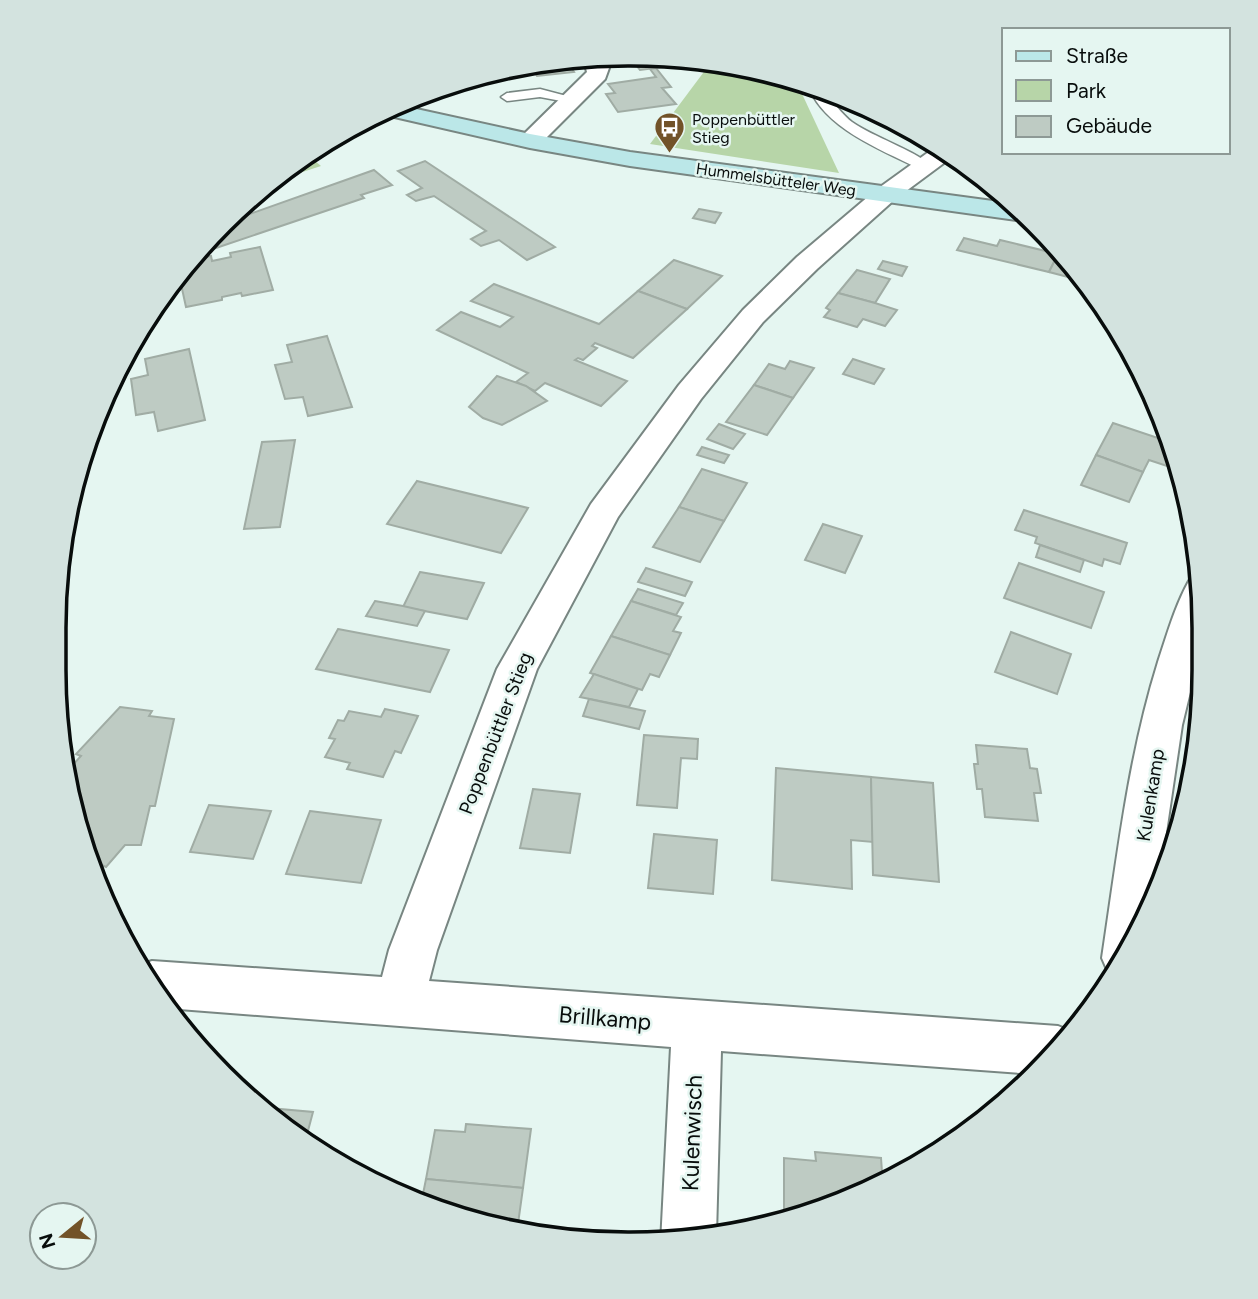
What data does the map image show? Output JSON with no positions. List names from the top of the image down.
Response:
{
  "streets": {
    "street": [
      "Hummelsbütteler Weg",
      "Poppenbüttler Stieg",
      "Kulenkamp",
      "Brillkamp",
      "Kulenwisch"
    ]
  },
  "crossings": [
    ["Hummelsbütteler Weg", "Poppenbüttler Stieg"],
    ["Poppenbüttler Stieg", "Brillkamp"],
    ["Brillkamp", "Kulenwisch"]
  ],
  "places": {
    "bus stop": ["Poppenbüttler Stieg"]
  },
  "legend": ["Straße", "Park", "Gebäude"],
  "north": "left"
}
